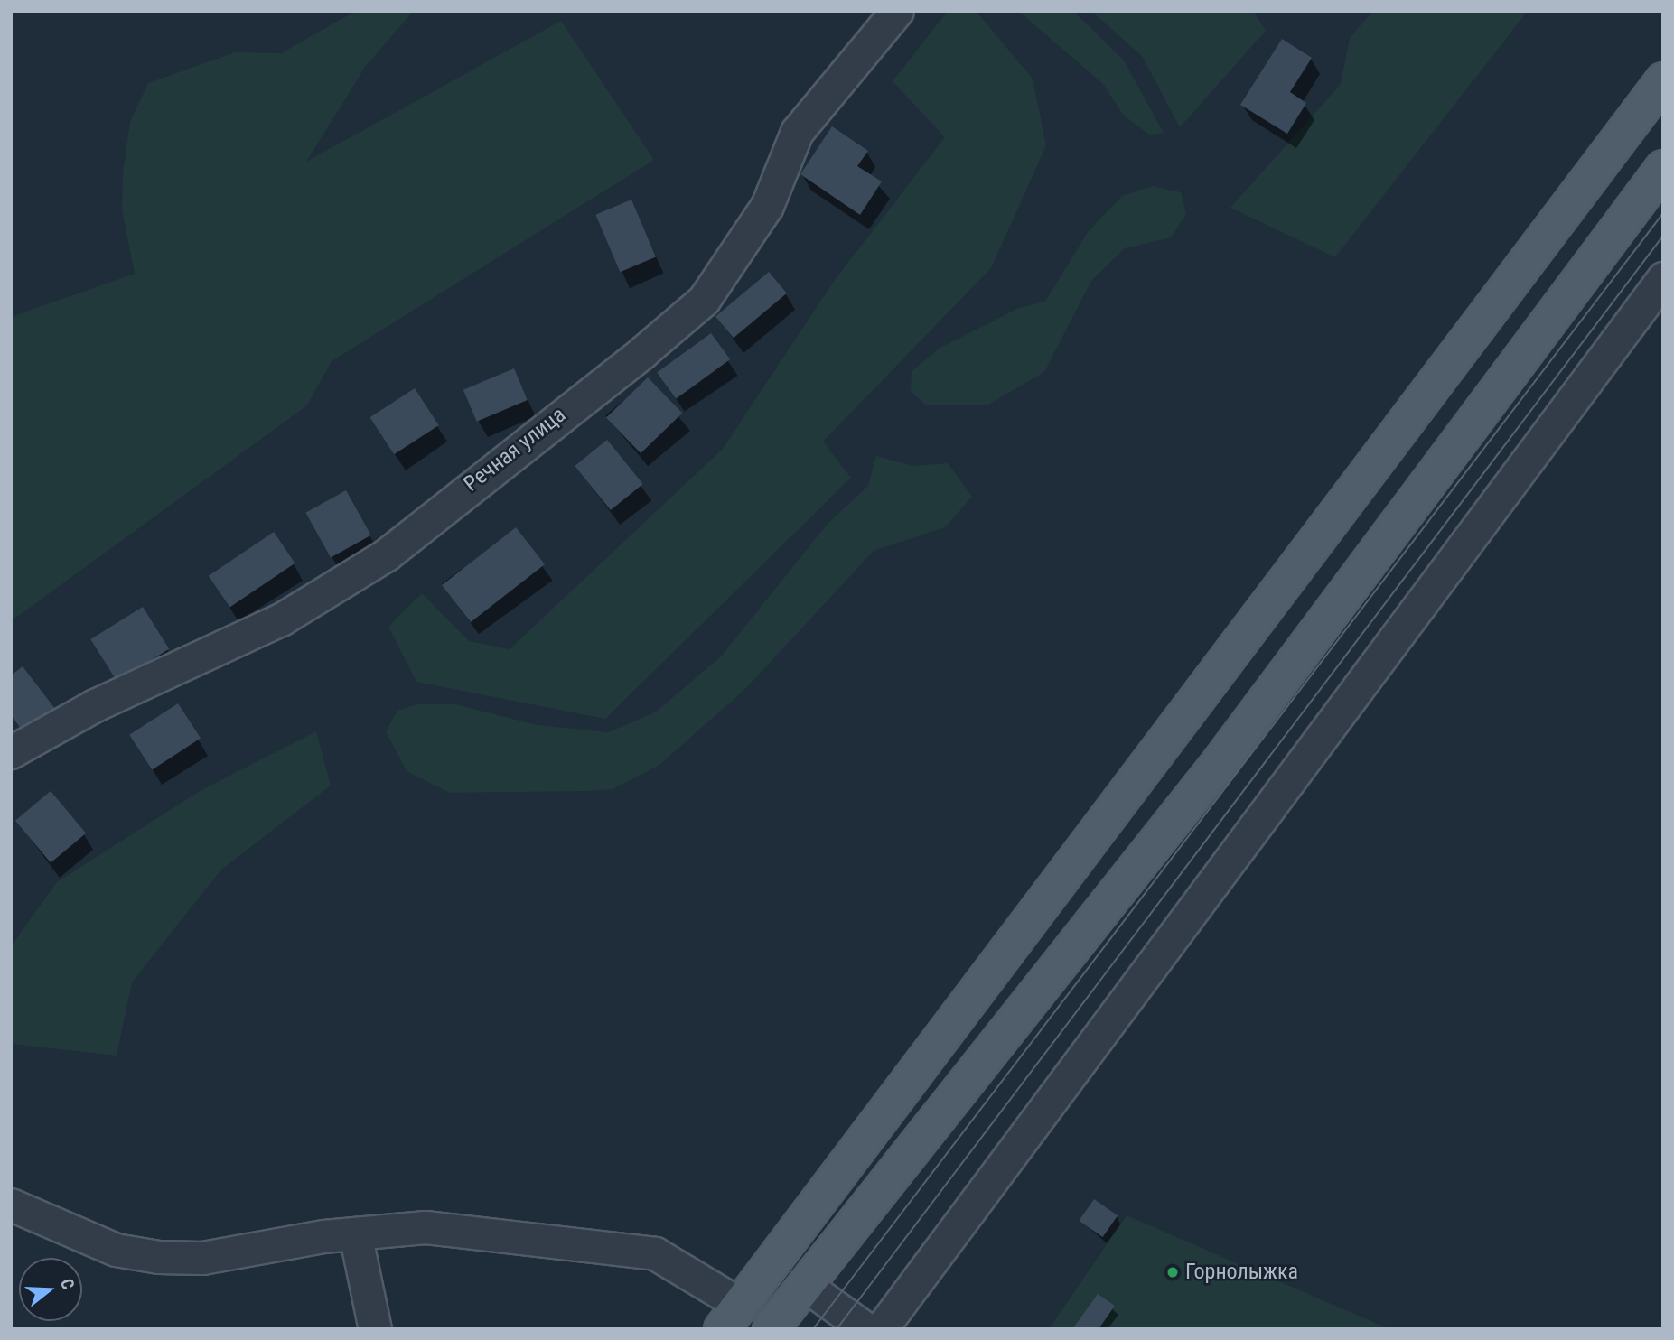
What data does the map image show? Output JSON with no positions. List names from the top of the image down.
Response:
{
  "streets": {
    "street": ["Речная улица"]
  },
  "places": ["Горнолыжка"],
  "north": "right"
}
